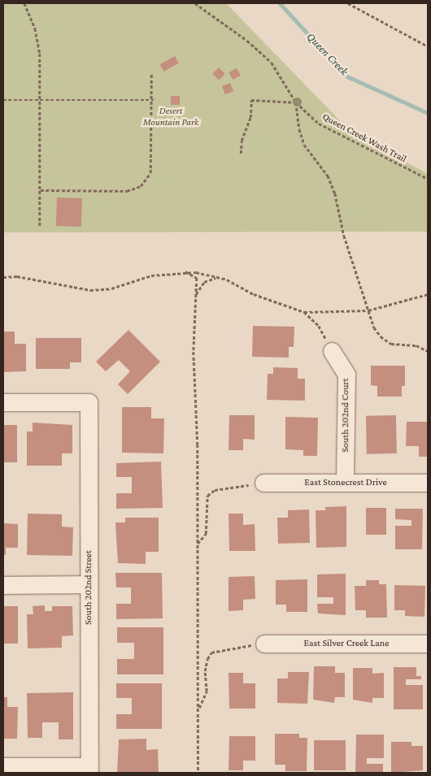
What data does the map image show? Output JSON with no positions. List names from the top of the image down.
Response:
{
  "streets": {
    "street": [
      "South 202nd Court",
      "East Stonecrest Drive",
      "South 202nd Street",
      "East Silver Creek Lane"
    ],
    "path": ["Queen Creek Wash Trail"]
  },
  "crossings": [
    ["South 202nd Court", "East Stonecrest Drive"]
  ],
  "water": ["Queen Creek"],
  "parks": ["Desert Mountain Park"]
}
